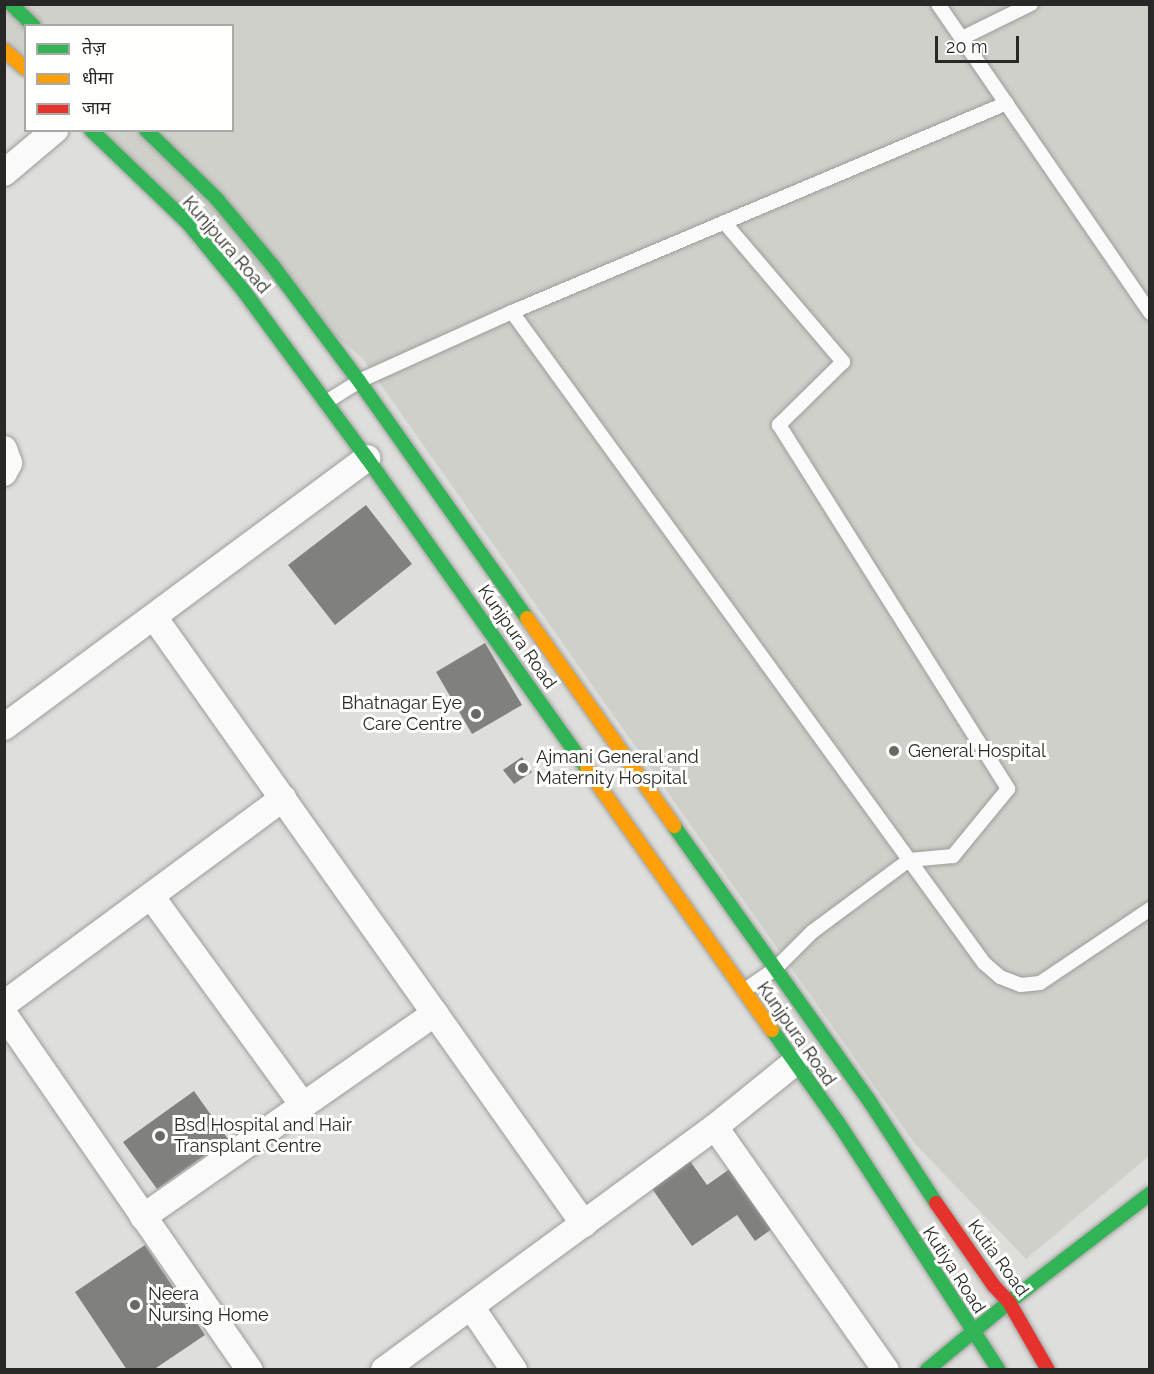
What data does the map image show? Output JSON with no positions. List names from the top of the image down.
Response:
{
  "streets": {
    "street": ["Kunjpura Road", "Kutia Road", "Kutiya Road"]
  },
  "crossings": [
    ["Kunjpura Road", "Kutia Road"],
    ["Kunjpura Road", "Kutiya Road"]
  ],
  "places": [
    "Bhatnagar Eye Care Centre",
    "General Hospital",
    "Ajmani General and Maternity Hospital",
    "Bsd Hospital and Hair Transplant Centre",
    "Neera Nursing Home"
  ],
  "legend": ["तेज़", "धीमा", "जाम"],
  "scale_bar": "20 m"
}
